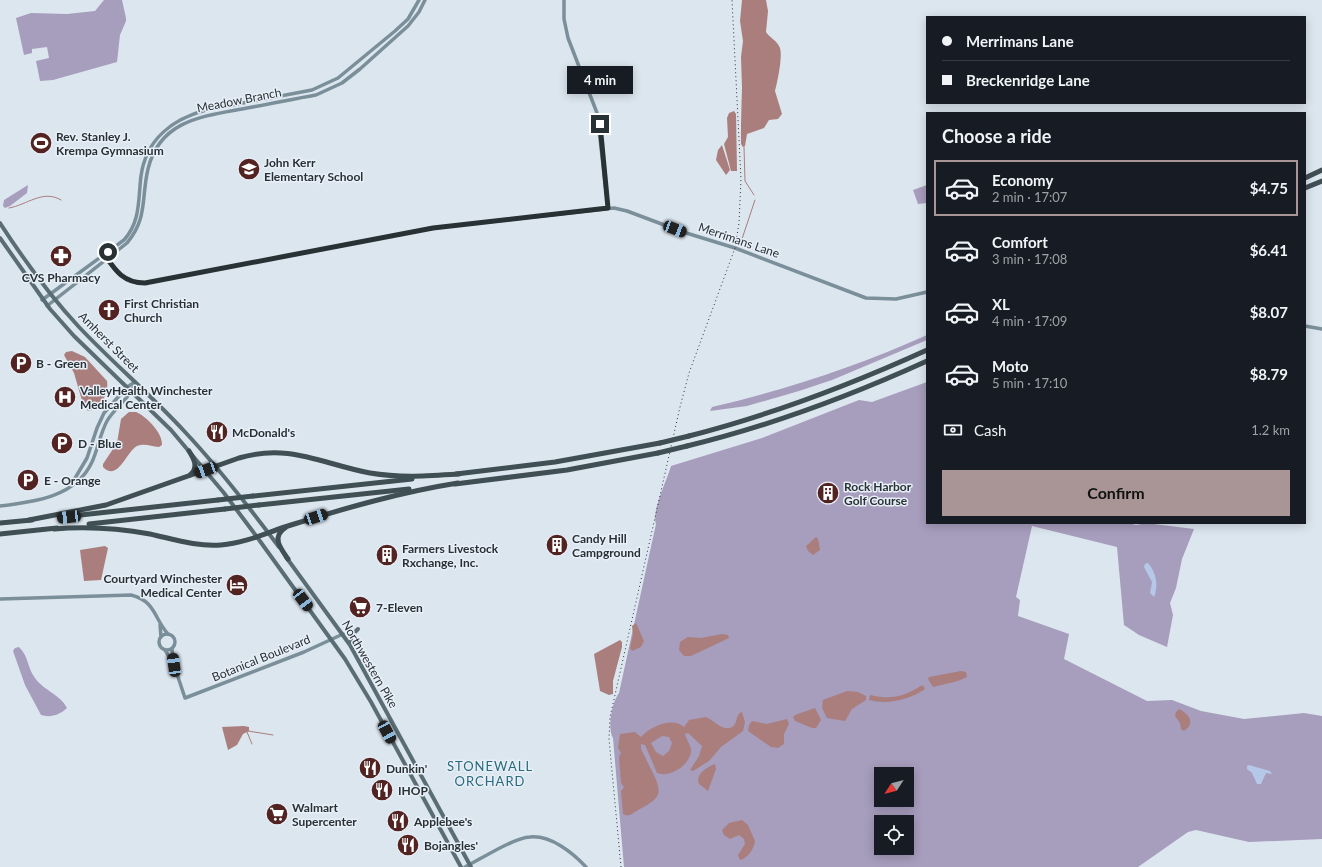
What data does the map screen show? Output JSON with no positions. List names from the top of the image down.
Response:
{
  "streets": {
    "main road": [
      "Meadow Branch",
      "Merrimans Lane",
      "Amherst Street",
      "Botanical Boulevard",
      "Northwestern Pike"
    ]
  },
  "crossings": [
    ["Meadow Branch", "Merrimans Lane"],
    ["Meadow Branch", "Amherst Street"],
    ["Amherst Street", "Northwestern Pike"],
    ["Botanical Boulevard", "Northwestern Pike"]
  ],
  "districts": ["STONEWALL ORCHARD"],
  "places": {
    "sports": ["Rev. Stanley J. Krempa Gymnasium"],
    "school or university": ["John Kerr Elementary School"],
    "pharmacy": ["CVS Pharmacy"],
    "church": ["First Christian Church"],
    "parking": ["B - Green", "D - Blue", "E - Orange"],
    "hospital": ["ValleyHealth Winchester Medical Center"],
    "restaurant": [
      "McDonald's",
      "Dunkin'",
      "IHOP",
      "Applebee's",
      "Bojangles'"
    ],
    "building": ["Rock Harbor Golf Course", "Candy Hill Campground", "Farmers Livestock Rxchange, Inc."],
    "hotel": ["Courtyard Winchester Medical Center"],
    "supermarket": ["7-Eleven", "Walmart Supercenter"]
  },
  "north": "bottom left",
  "page": {
    "banner": ["Merrimans Lane", "Breckenridge Lane"],
    "bubble": "4 min",
    "heading": "Choose a ride",
    "list": [
      {
        "name": "Economy",
        "note": "2 min · 17:07",
        "value": "$4.75"
      },
      {
        "name": "Comfort",
        "note": "3 min · 17:08",
        "value": "$6.41"
      },
      {
        "name": "XL",
        "note": "4 min · 17:09",
        "value": "$8.07"
      },
      {
        "name": "Moto",
        "note": "5 min · 17:10",
        "value": "$8.79"
      }
    ],
    "pay": ["Cash", "1.2 km"],
    "buttons": "Confirm"
  }
}
